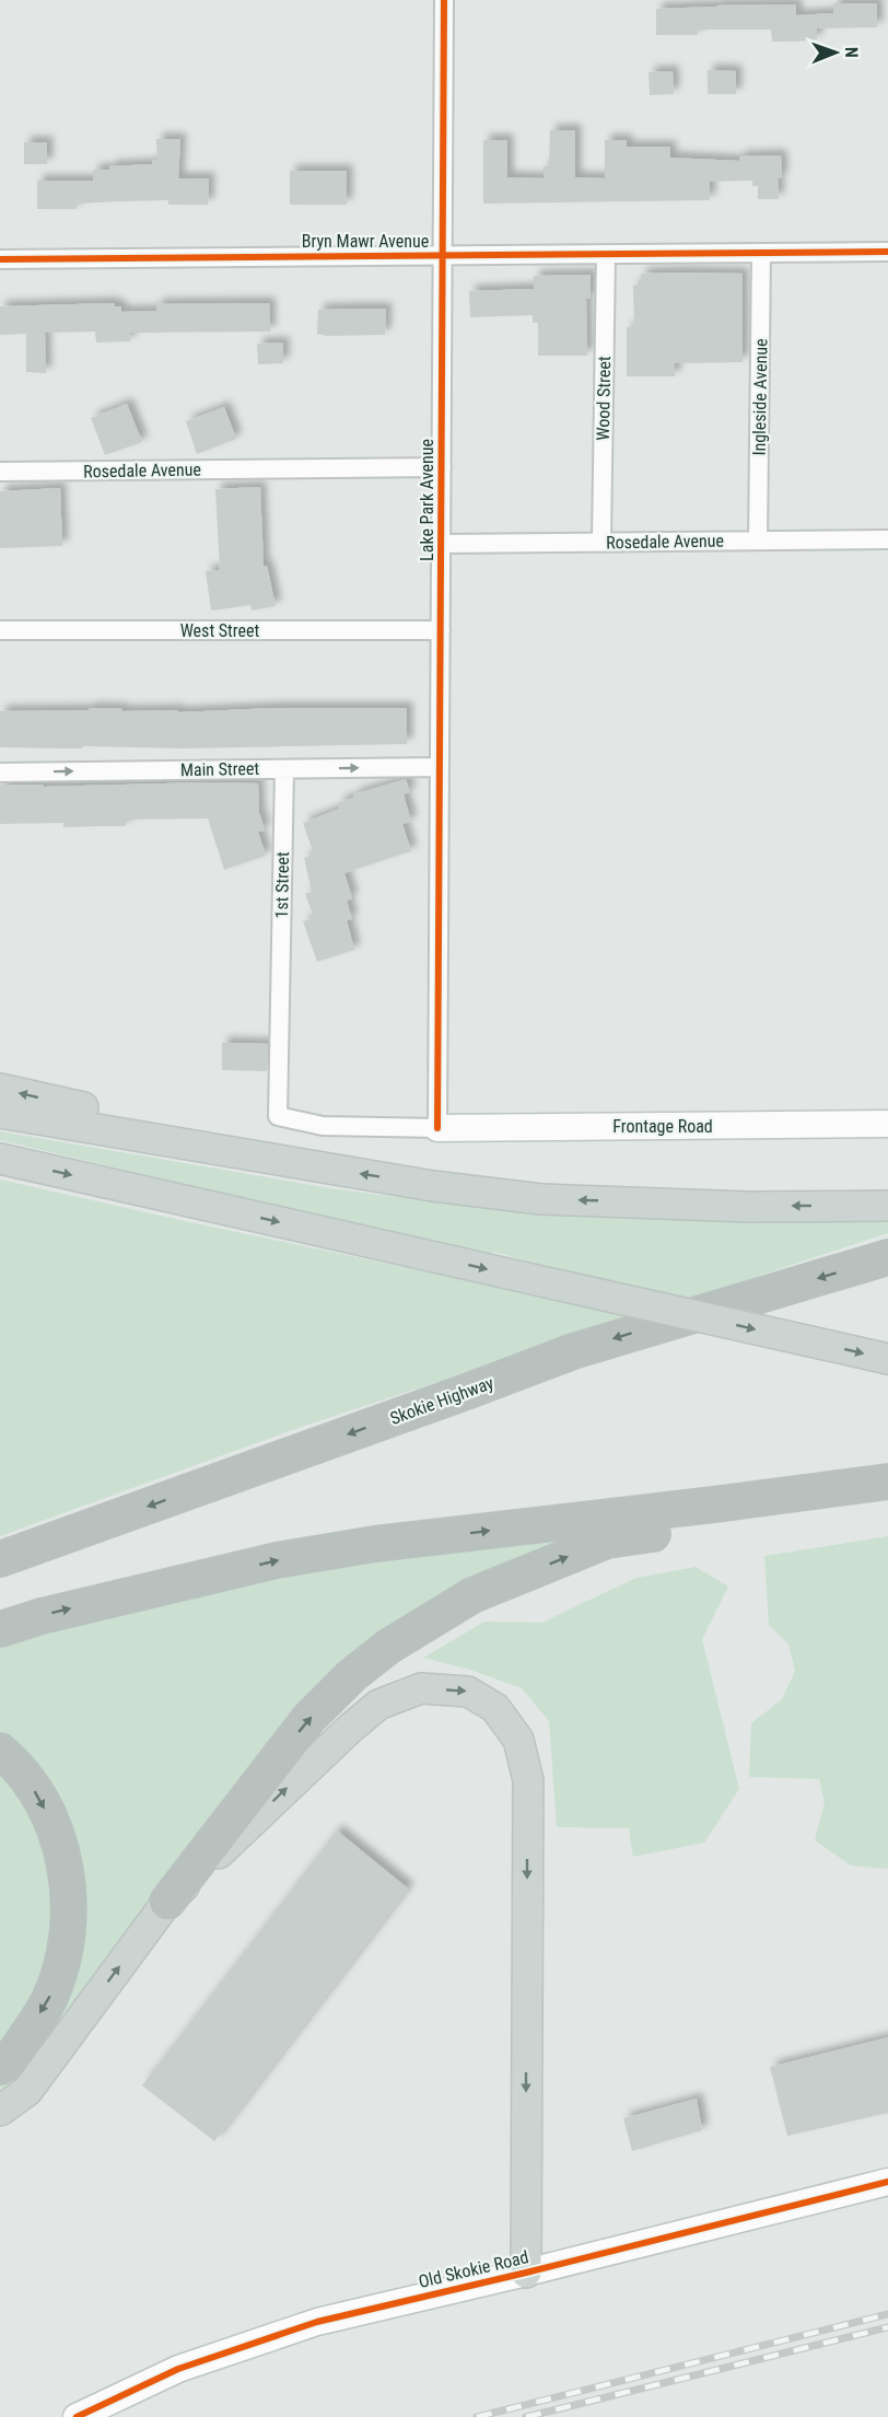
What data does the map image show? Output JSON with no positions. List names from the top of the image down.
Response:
{
  "streets": {
    "highway": ["Skokie Highway"],
    "street": [
      "Bryn Mawr Avenue",
      "Ingleside Avenue",
      "Wood Street",
      "Rosedale Avenue",
      "Lake Park Avenue",
      "West Street",
      "Main Street",
      "1st Street",
      "Frontage Road",
      "Old Skokie Road"
    ]
  },
  "crossings": [
    ["Bryn Mawr Avenue", "Ingleside Avenue"],
    ["Bryn Mawr Avenue", "Wood Street"],
    ["Bryn Mawr Avenue", "Lake Park Avenue"],
    ["Ingleside Avenue", "Rosedale Avenue"],
    ["Wood Street", "Rosedale Avenue"],
    ["Rosedale Avenue", "Lake Park Avenue"],
    ["Lake Park Avenue", "West Street"],
    ["Lake Park Avenue", "Main Street"],
    ["Lake Park Avenue", "1st Street"],
    ["Lake Park Avenue", "Frontage Road"],
    ["Main Street", "1st Street"],
    ["1st Street", "Frontage Road"]
  ],
  "one_way": ["Main Street"],
  "north": "right"
}
